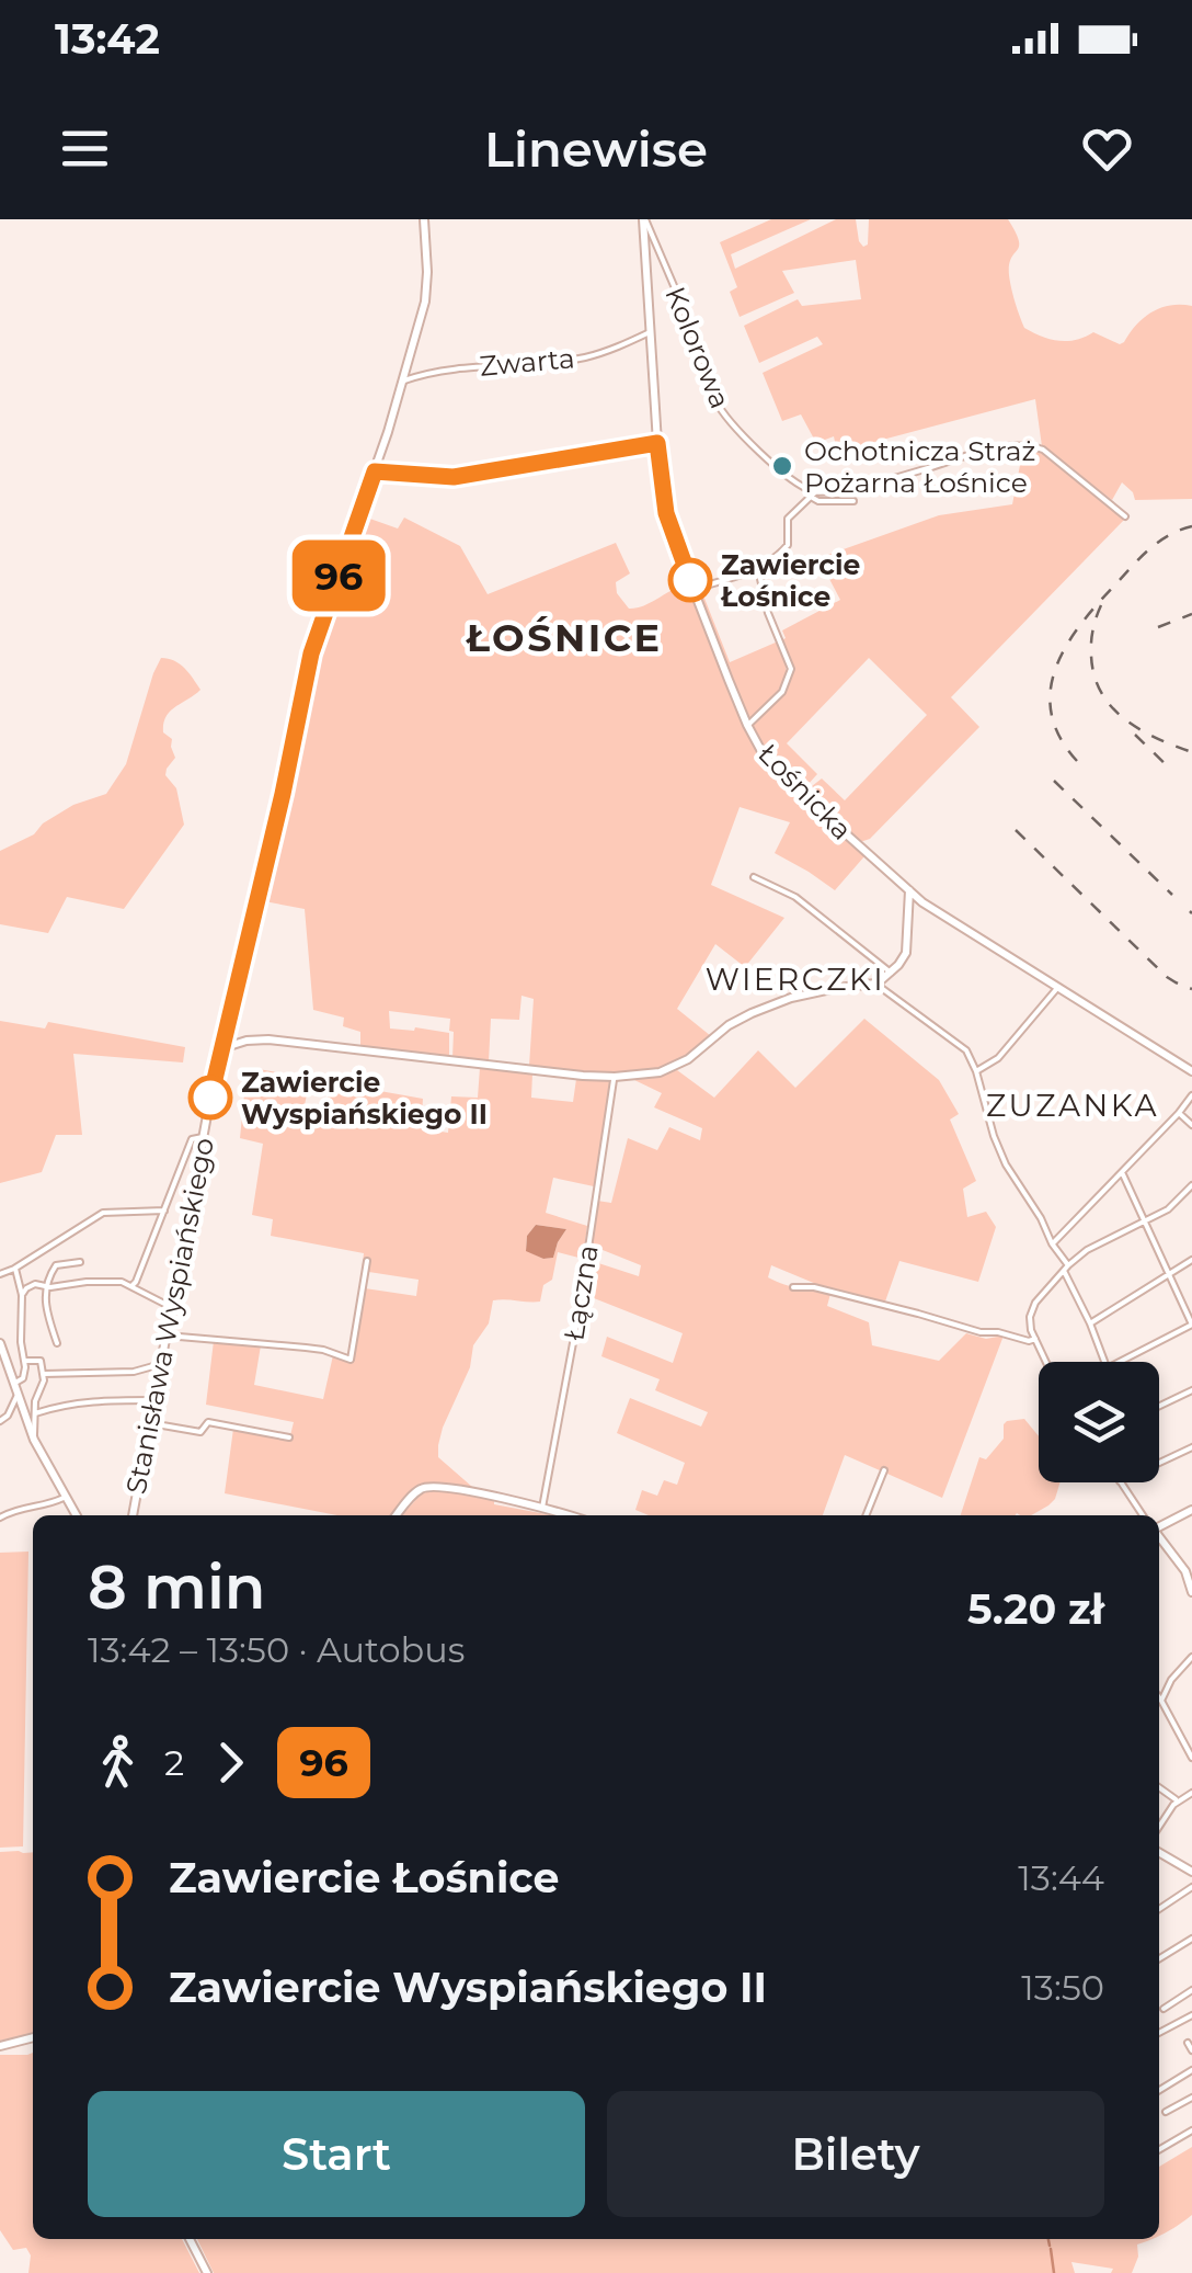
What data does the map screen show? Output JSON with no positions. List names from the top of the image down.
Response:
{
  "streets": {
    "street": [
      "Kolorowa",
      "Zwarta",
      "Łośnicka",
      "Łączna",
      "Stanisława Wyspiańskiego"
    ]
  },
  "crossings": [
    ["Kolorowa", "Łośnicka"],
    ["Zwarta", "Łośnicka"],
    ["Zwarta", "Stanisława Wyspiańskiego"]
  ],
  "districts": ["ŁOŚNICE", "WIERCZKI", "ZUZANKA"],
  "places": ["Ochotnicza Straż Pożarna Łośnice", "Zawiercie Łośnice", "Zawiercie Wyspiańskiego II"],
  "lines": ["bus line 96"],
  "page": {
    "status": "13:42",
    "header": "Linewise",
    "on_map": "96",
    "heading": ["8 min", "13:42 – 13:50 · Autobus", "5.20 zł"],
    "legs": ["2", "96"],
    "list": [
      {
        "name": "Zawiercie Łośnice",
        "value": "13:44"
      },
      {
        "name": "Zawiercie Wyspiańskiego II",
        "value": "13:50"
      }
    ],
    "buttons": ["Start", "Bilety"]
  }
}
